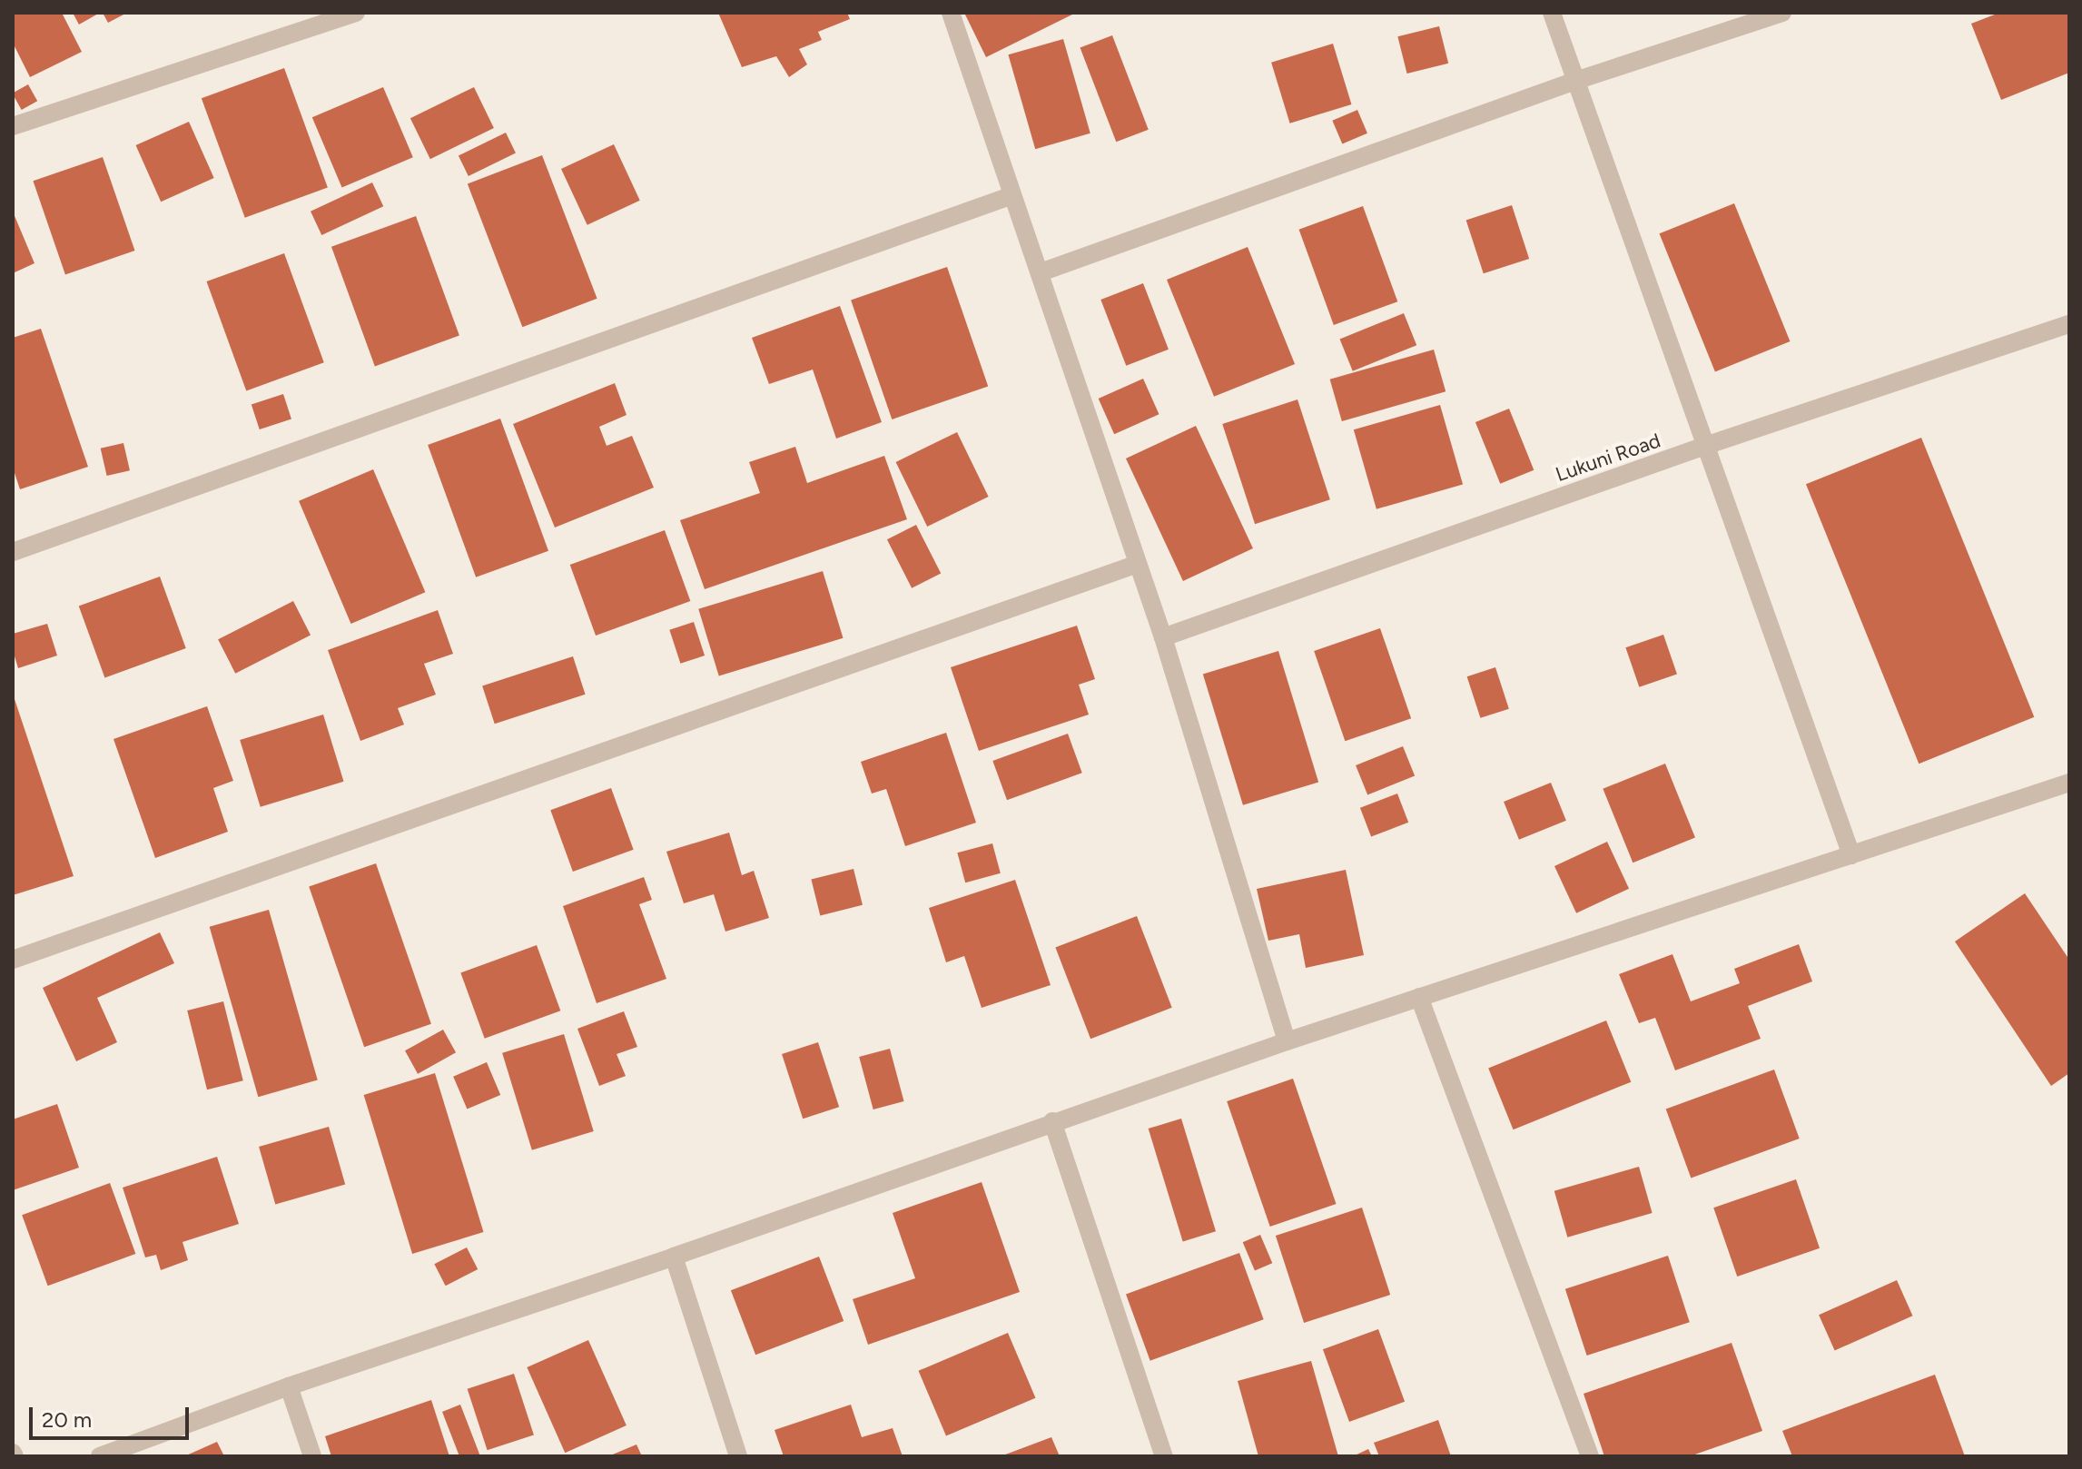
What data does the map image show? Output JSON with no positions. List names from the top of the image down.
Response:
{
  "streets": {
    "street": ["Lukuni Road"]
  },
  "scale_bar": "20 m"
}
